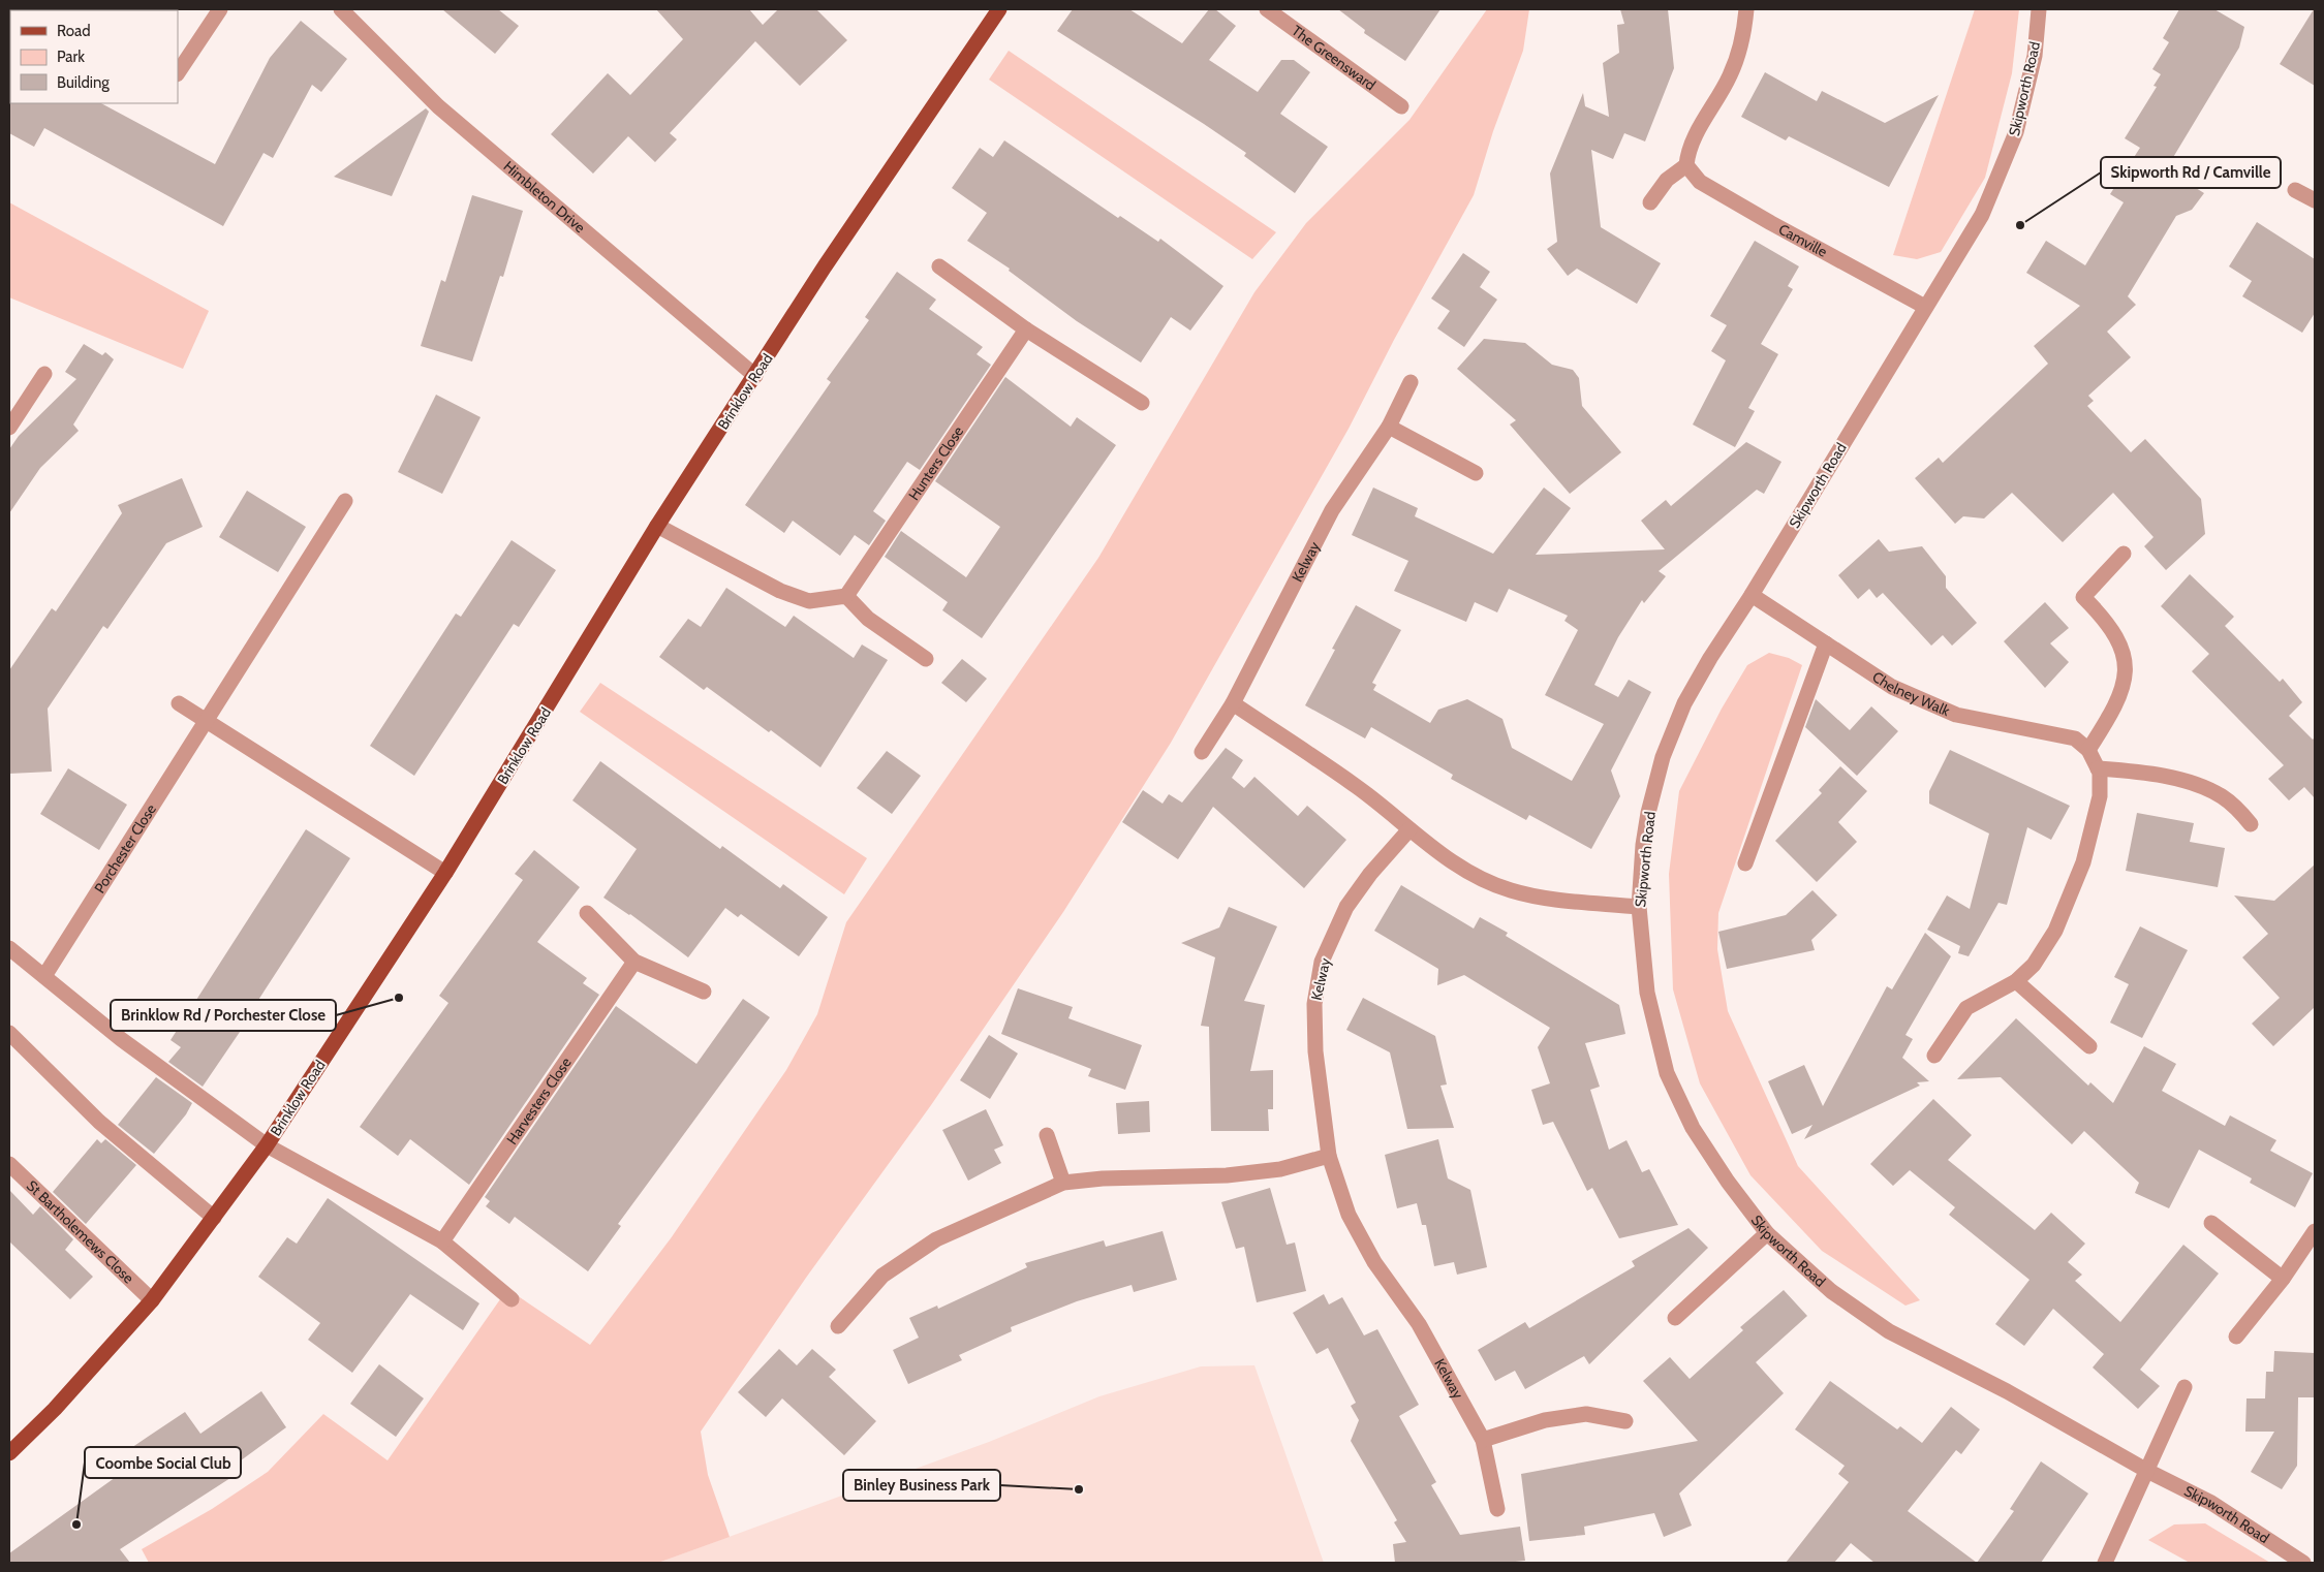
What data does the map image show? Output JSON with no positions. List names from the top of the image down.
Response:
{
  "streets": {
    "main road": ["Brinklow Road"],
    "street": [
      "The Greensward",
      "Skipworth Road",
      "Himbleton Drive",
      "Camville",
      "Hunters Close",
      "Kelway",
      "Chelney Walk",
      "Porchester Close",
      "Harvesters Close",
      "St Bartholemews Close"
    ]
  },
  "crossings": [
    ["Skipworth Road", "Camville"],
    ["Skipworth Road", "Chelney Walk"],
    ["Himbleton Drive", "Brinklow Road"],
    ["Brinklow Road", "St Bartholemews Close"]
  ],
  "places": [
    "Skipworth Rd / Camville",
    "Brinklow Rd / Porchester Close",
    "Binley Business Park",
    "Coombe Social Club"
  ],
  "legend": ["Road", "Park", "Building"]
}
